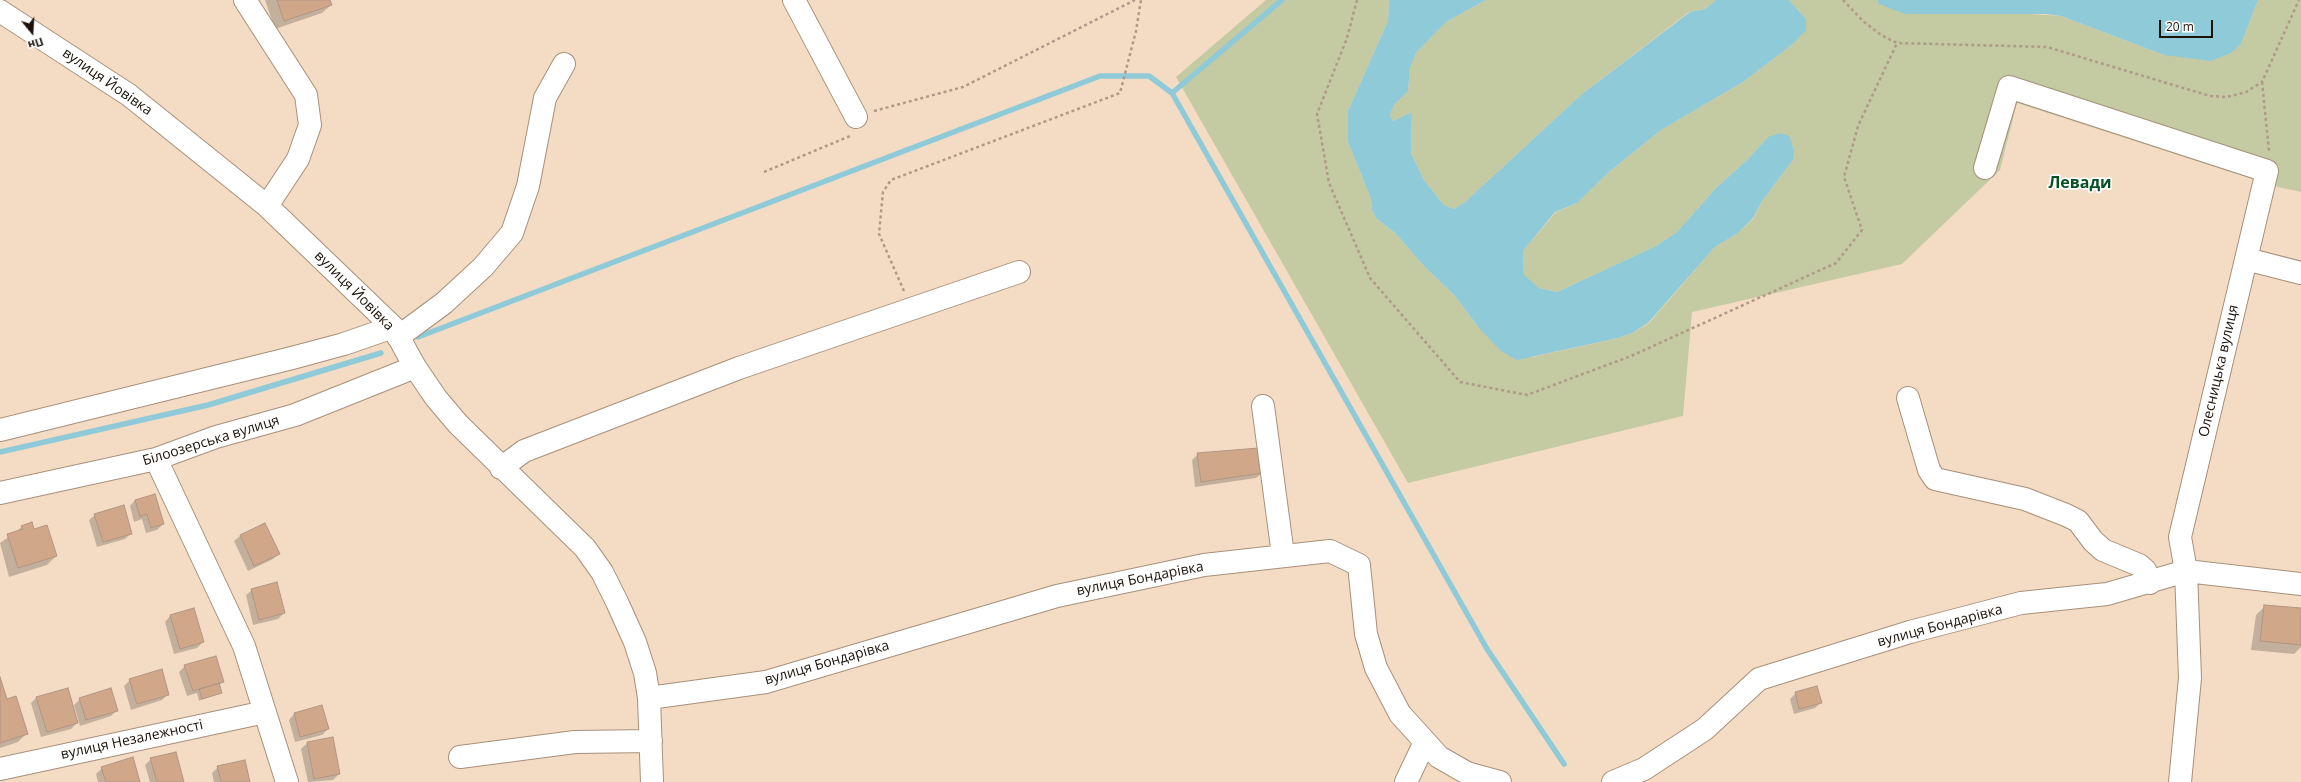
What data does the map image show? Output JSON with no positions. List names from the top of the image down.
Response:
{
  "streets": {
    "street": [
      "вулиця Йовівка",
      "Олесницька вулиця",
      "Білоозерська вулиця",
      "вулиця Бондарівка",
      "вулиця Незалежності"
    ]
  },
  "crossings": [
    ["вулиця Йовівка", "Білоозерська вулиця"],
    ["вулиця Йовівка", "вулиця Бондарівка"],
    ["Олесницька вулиця", "вулиця Бондарівка"]
  ],
  "districts": ["Левади"],
  "scale_bar": "20 m",
  "north": "bottom"
}
